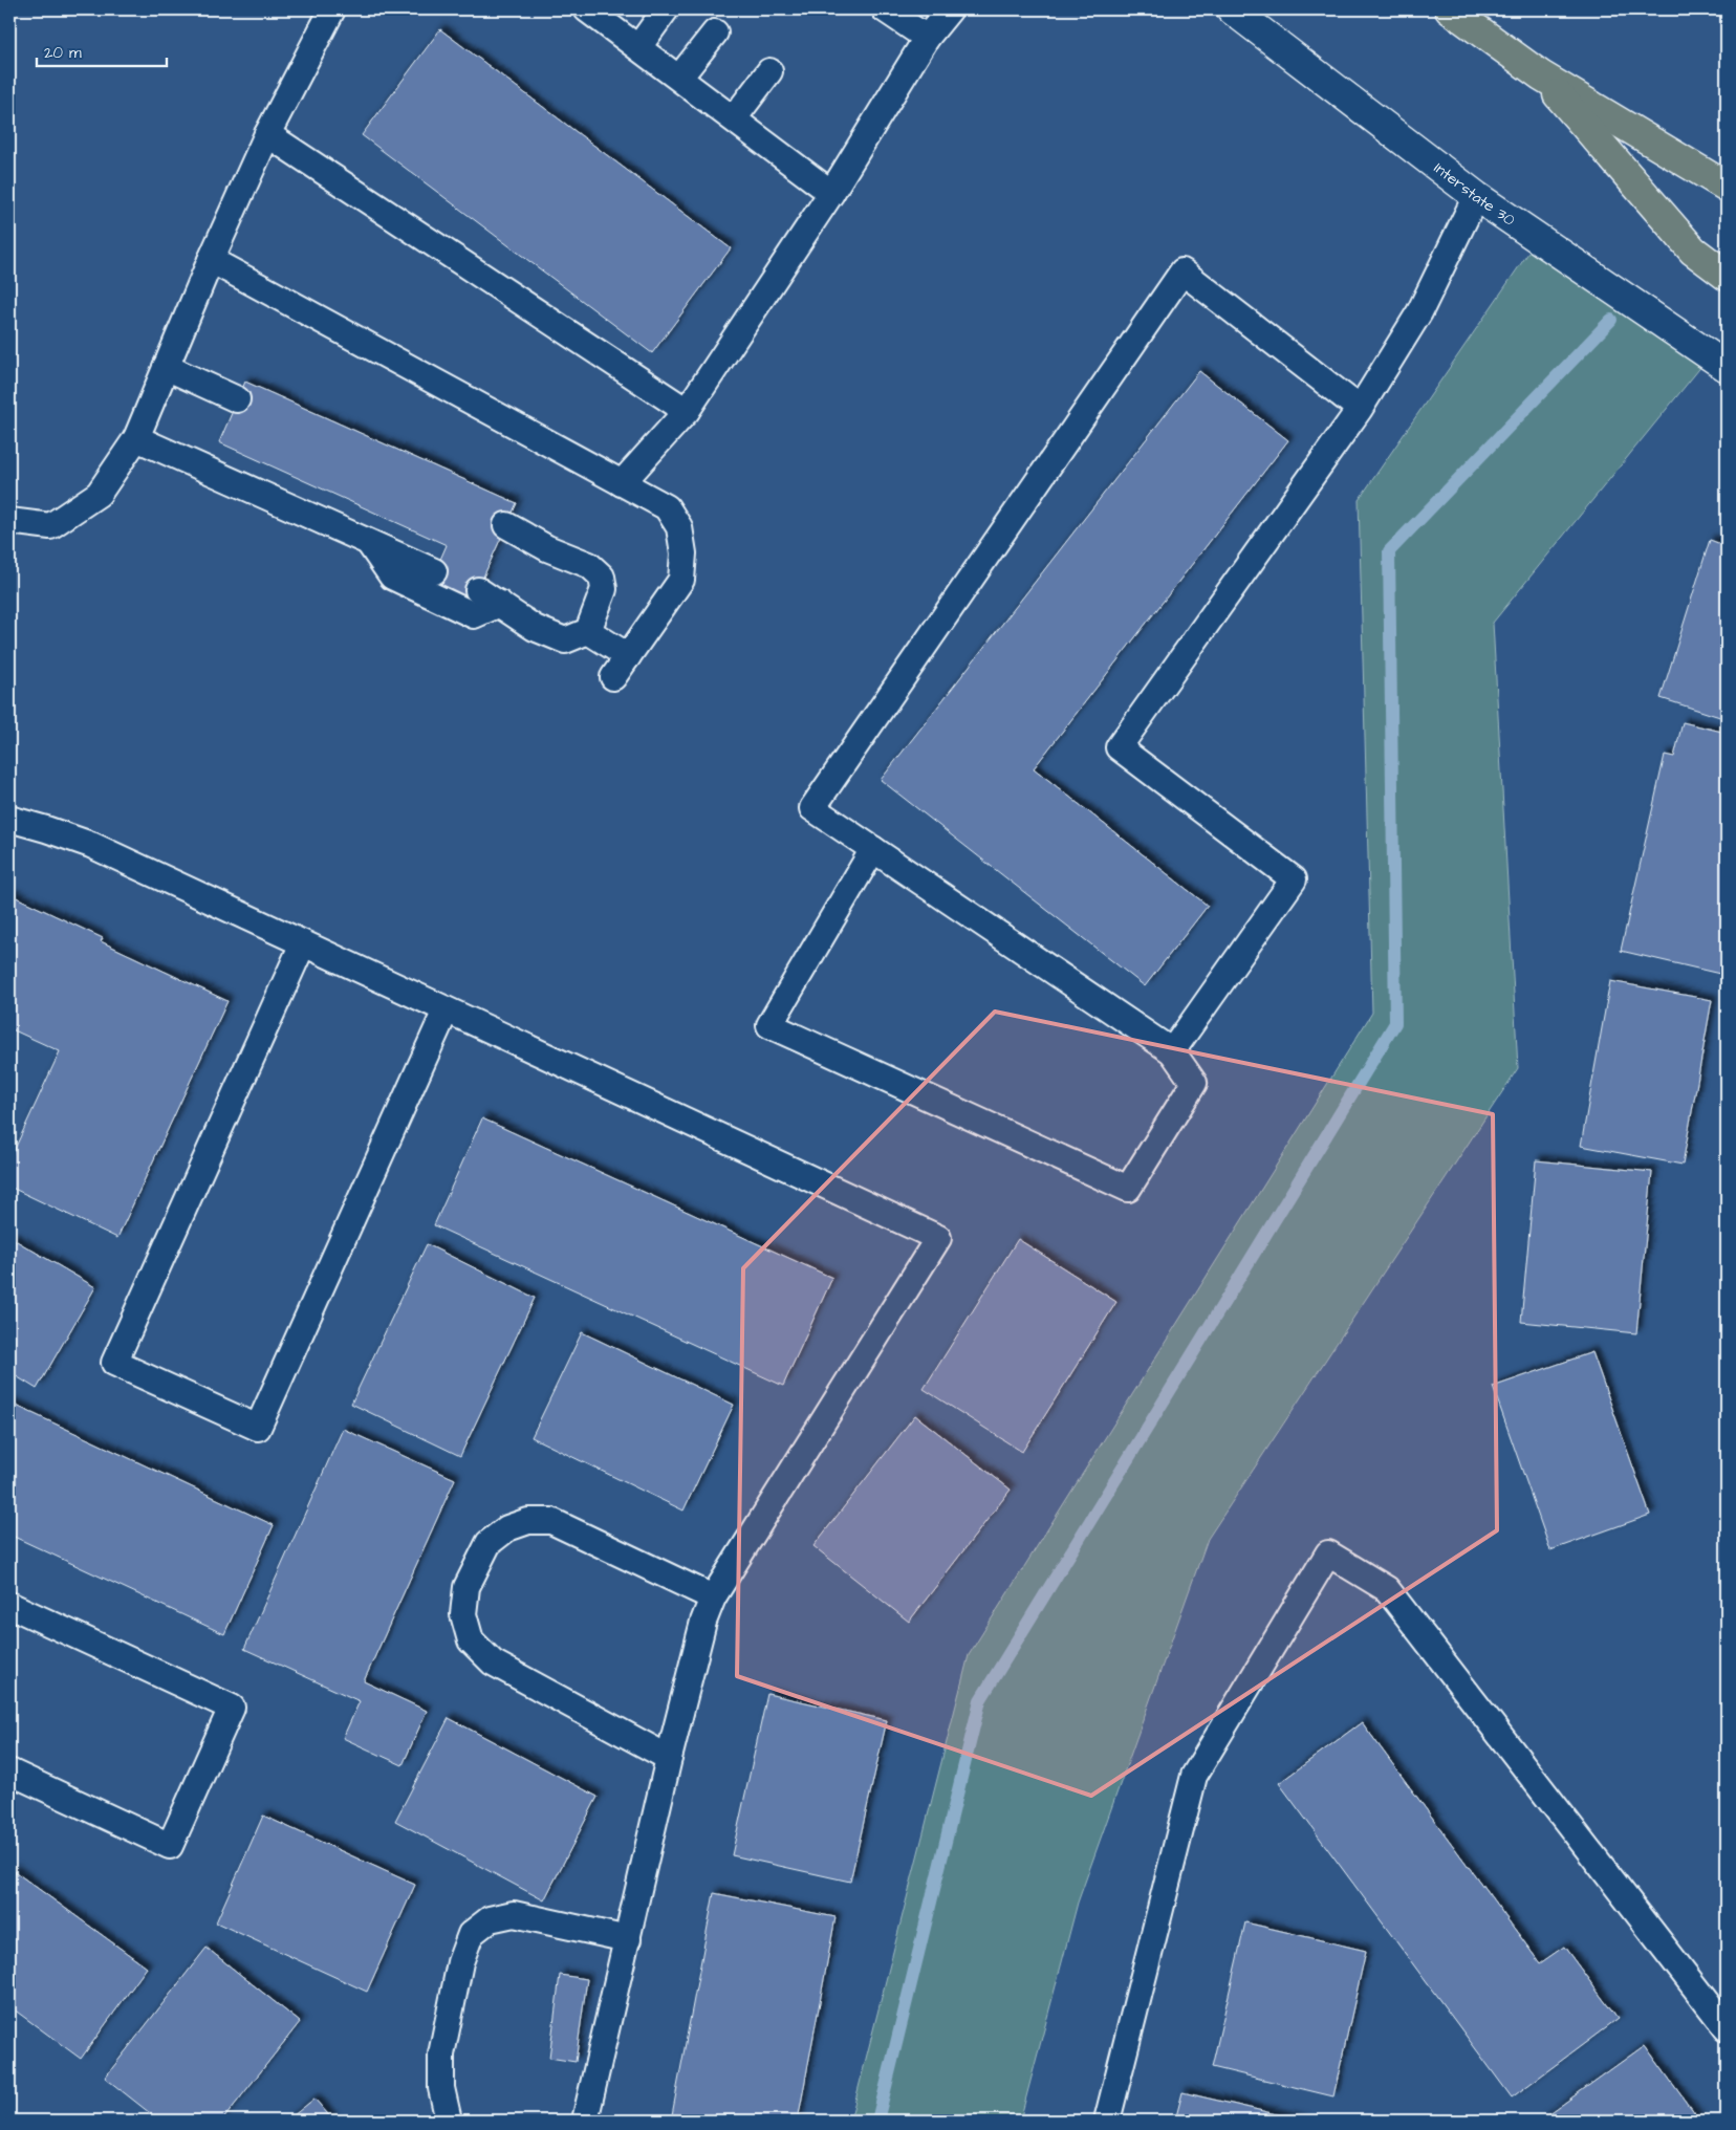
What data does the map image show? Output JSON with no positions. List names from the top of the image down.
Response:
{
  "streets": {
    "main road": ["Interstate 30"]
  },
  "scale_bar": "20 m"
}
